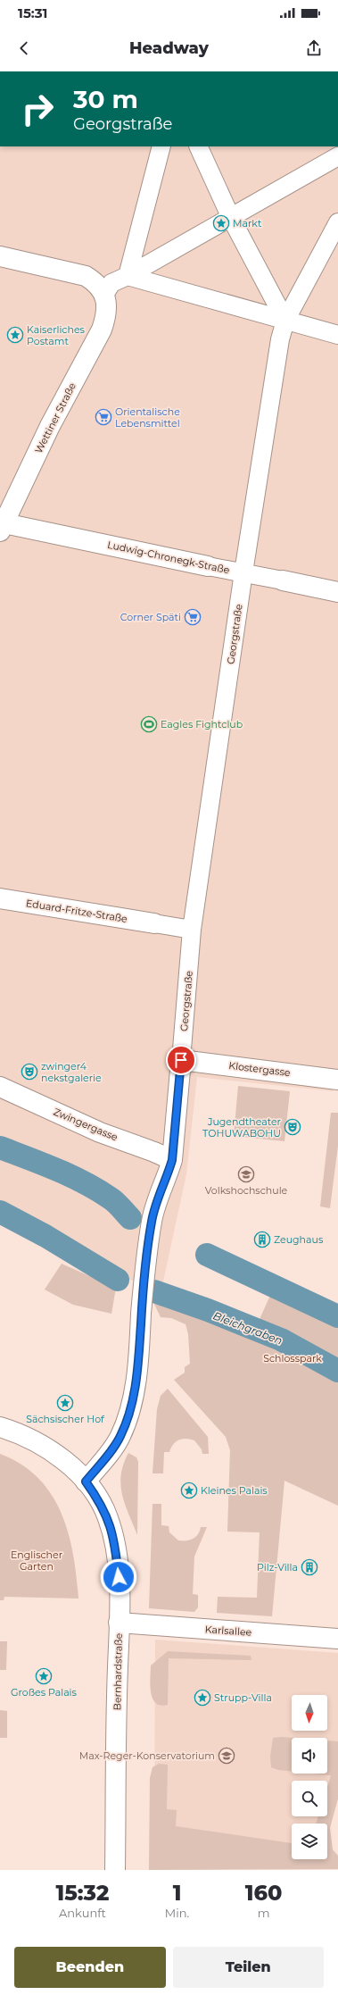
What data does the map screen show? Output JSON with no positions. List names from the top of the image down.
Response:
{
  "streets": {
    "street": [
      "Wettiner Straße",
      "Ludwig-Chronegk-Straße",
      "Georgstraße",
      "Eduard-Fritze-Straße",
      "Klostergasse",
      "Zwingergasse",
      "Karlsallee",
      "Bernhardstraße"
    ]
  },
  "crossings": [
    ["Wettiner Straße", "Ludwig-Chronegk-Straße"],
    ["Ludwig-Chronegk-Straße", "Georgstraße"],
    ["Georgstraße", "Klostergasse"],
    ["Georgstraße", "Zwingergasse"],
    ["Georgstraße", "Bernhardstraße"],
    ["Karlsallee", "Bernhardstraße"]
  ],
  "water": ["Bleichgraben"],
  "parks": ["Schlosspark", "Englischer Garten"],
  "places": {
    "place": [
      "Markt",
      "Kaiserliches Postamt",
      "Sächsischer Hof",
      "Kleines Palais",
      "Großes Palais",
      "Strupp-Villa"
    ],
    "supermarket": ["Orientalische Lebensmittel", "Corner Späti"],
    "sports": ["Eagles Fightclub"],
    "theatre": ["zwinger4 nekstgalerie", "Jugendtheater TOHUWABOHU"],
    "school or university": ["Volkshochschule", "Max-Reger-Konservatorium"],
    "building": ["Zeughaus", "Pilz-Villa"]
  },
  "north": "bottom",
  "page": {
    "status": "15:31",
    "header": "Headway",
    "turn": ["30 m", "Georgstraße"],
    "eta": [
      "15:32",
      "Ankunft",
      "1",
      "Min.",
      "160",
      "m"
    ],
    "buttons": ["Beenden", "Teilen"]
  }
}
